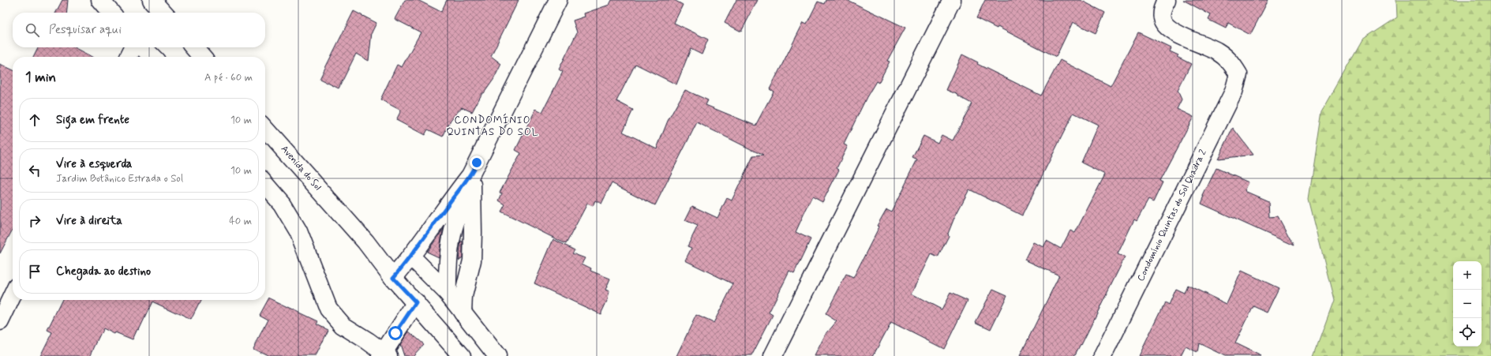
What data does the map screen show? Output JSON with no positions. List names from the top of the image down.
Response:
{
  "streets": {
    "street": ["Avenida do Sol", "Condomínio Quintas do Sol Quadra 2"]
  },
  "districts": ["CONDOMÍNIO QUINTAS DO SOL"],
  "page": {
    "search": "Pesquisar aqui",
    "heading": ["1 min", "A pé · 60 m"],
    "list": [
      ["Siga em frente", "10 m"],
      ["Vire à esquerda", "Jardim Botânico Estrada o Sol", "10 m"],
      ["Vire à direita", "40 m"],
      "Chegada ao destino"
    ],
    "map_buttons": ["+", "−"]
  }
}
